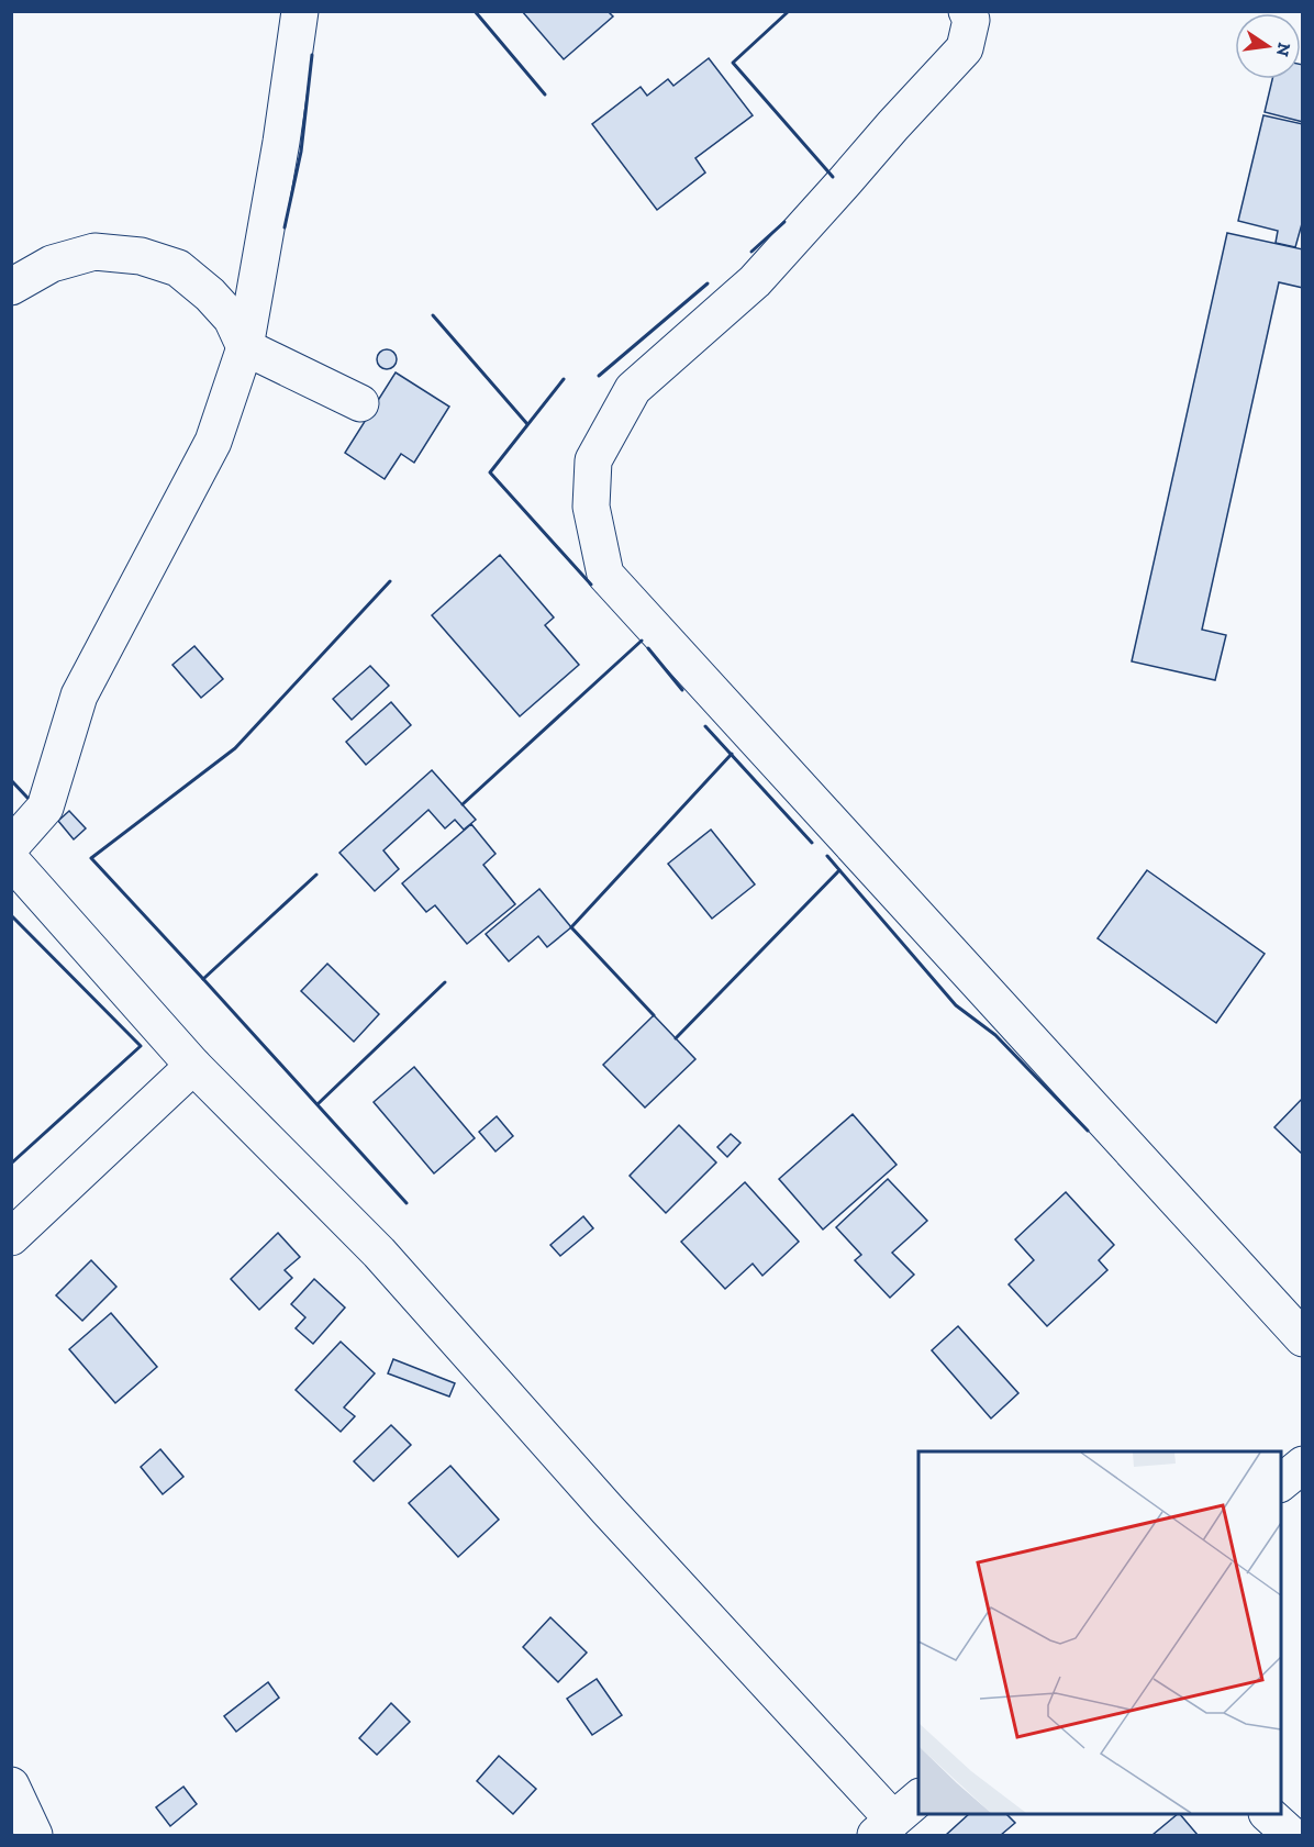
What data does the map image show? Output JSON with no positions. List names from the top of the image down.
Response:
{
  "north": "right"
}
